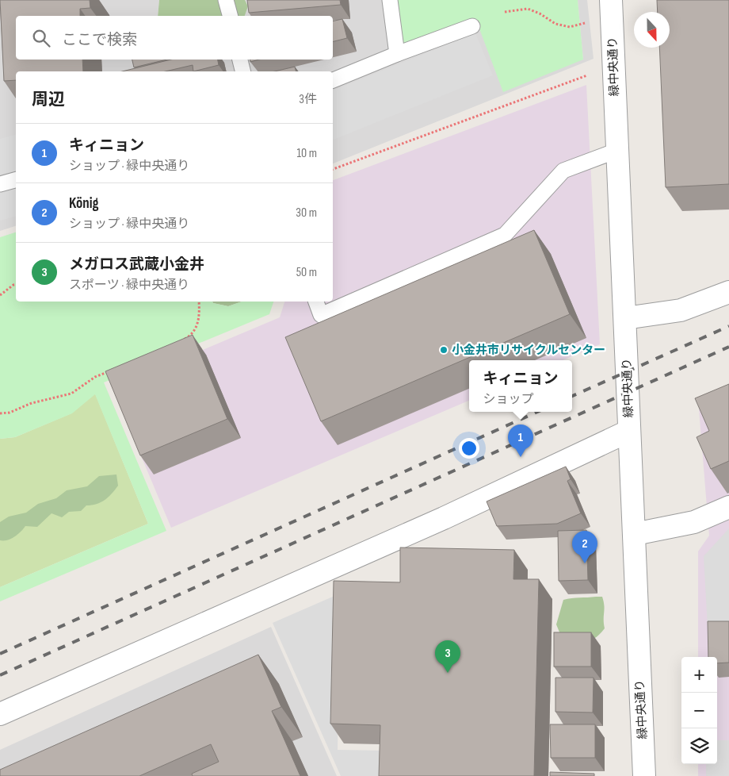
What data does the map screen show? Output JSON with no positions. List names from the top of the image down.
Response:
{
  "streets": {
    "street": ["緑中央通り"]
  },
  "places": ["小金井市リサイクルセンター"],
  "north": "bottom",
  "page": {
    "search": "ここで検索",
    "heading": ["周辺", "3件"],
    "list": [
      {
        "mark": "1",
        "name": "キィニョン",
        "note": "ショップ · 緑中央通り",
        "value": "10 m"
      },
      {
        "mark": "2",
        "name": "König",
        "note": "ショップ · 緑中央通り",
        "value": "30 m"
      },
      {
        "mark": "3",
        "name": "メガロス武蔵小金井",
        "note": "スポーツ · 緑中央通り",
        "value": "50 m"
      }
    ],
    "popup": ["キィニョン", "ショップ"],
    "pins": ["1", "2", "3"],
    "map_buttons": ["+", "−"]
  }
}
